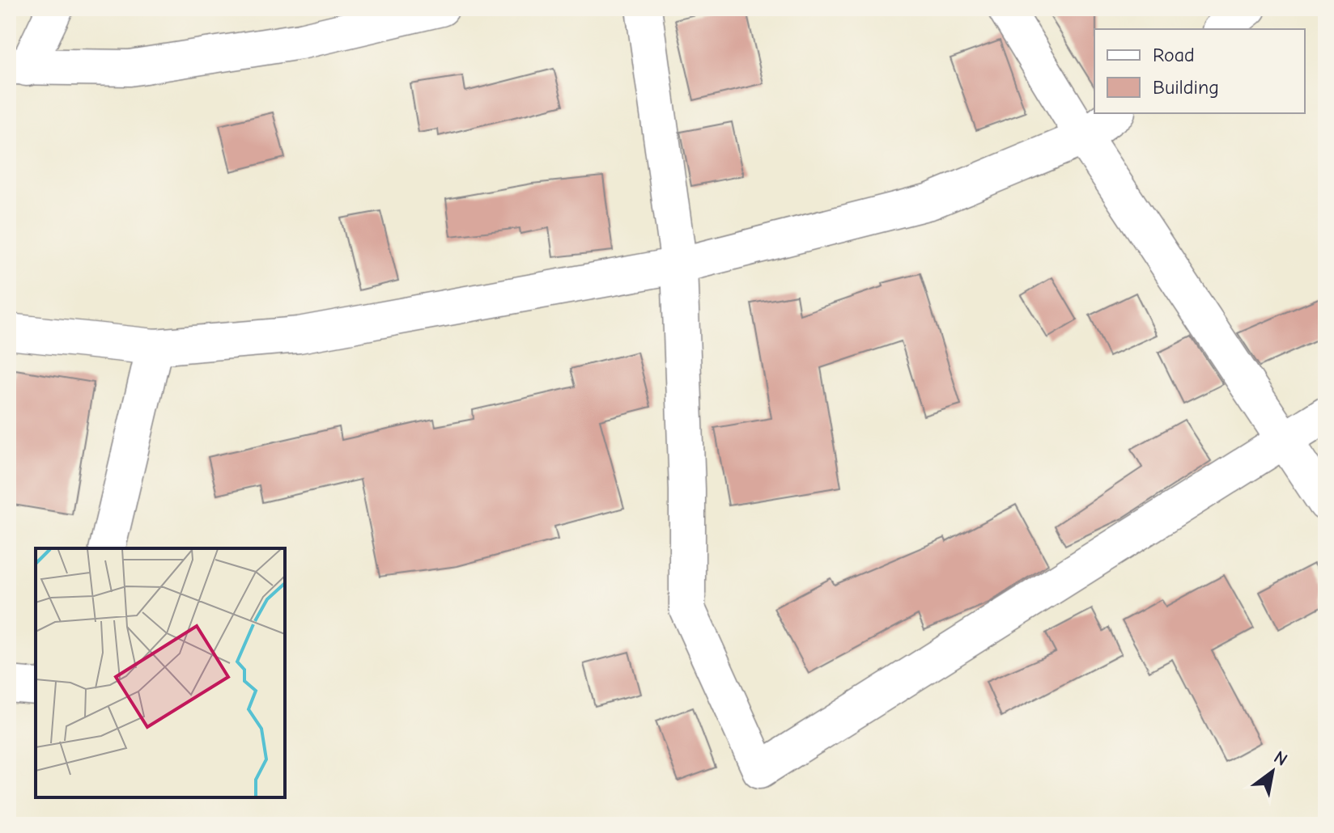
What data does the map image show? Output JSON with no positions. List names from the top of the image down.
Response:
{
  "legend": ["Road", "Building"],
  "north": "top right"
}
